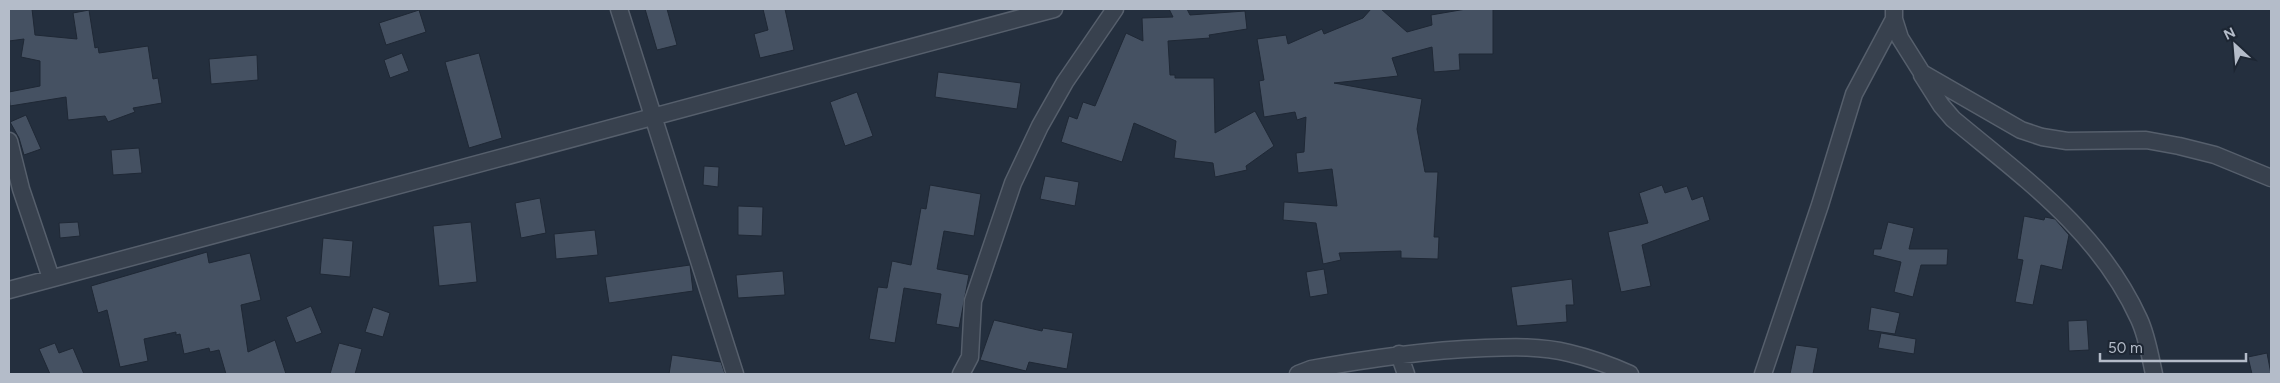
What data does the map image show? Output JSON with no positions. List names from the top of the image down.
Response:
{
  "scale_bar": "50 m",
  "north": "top left"
}
